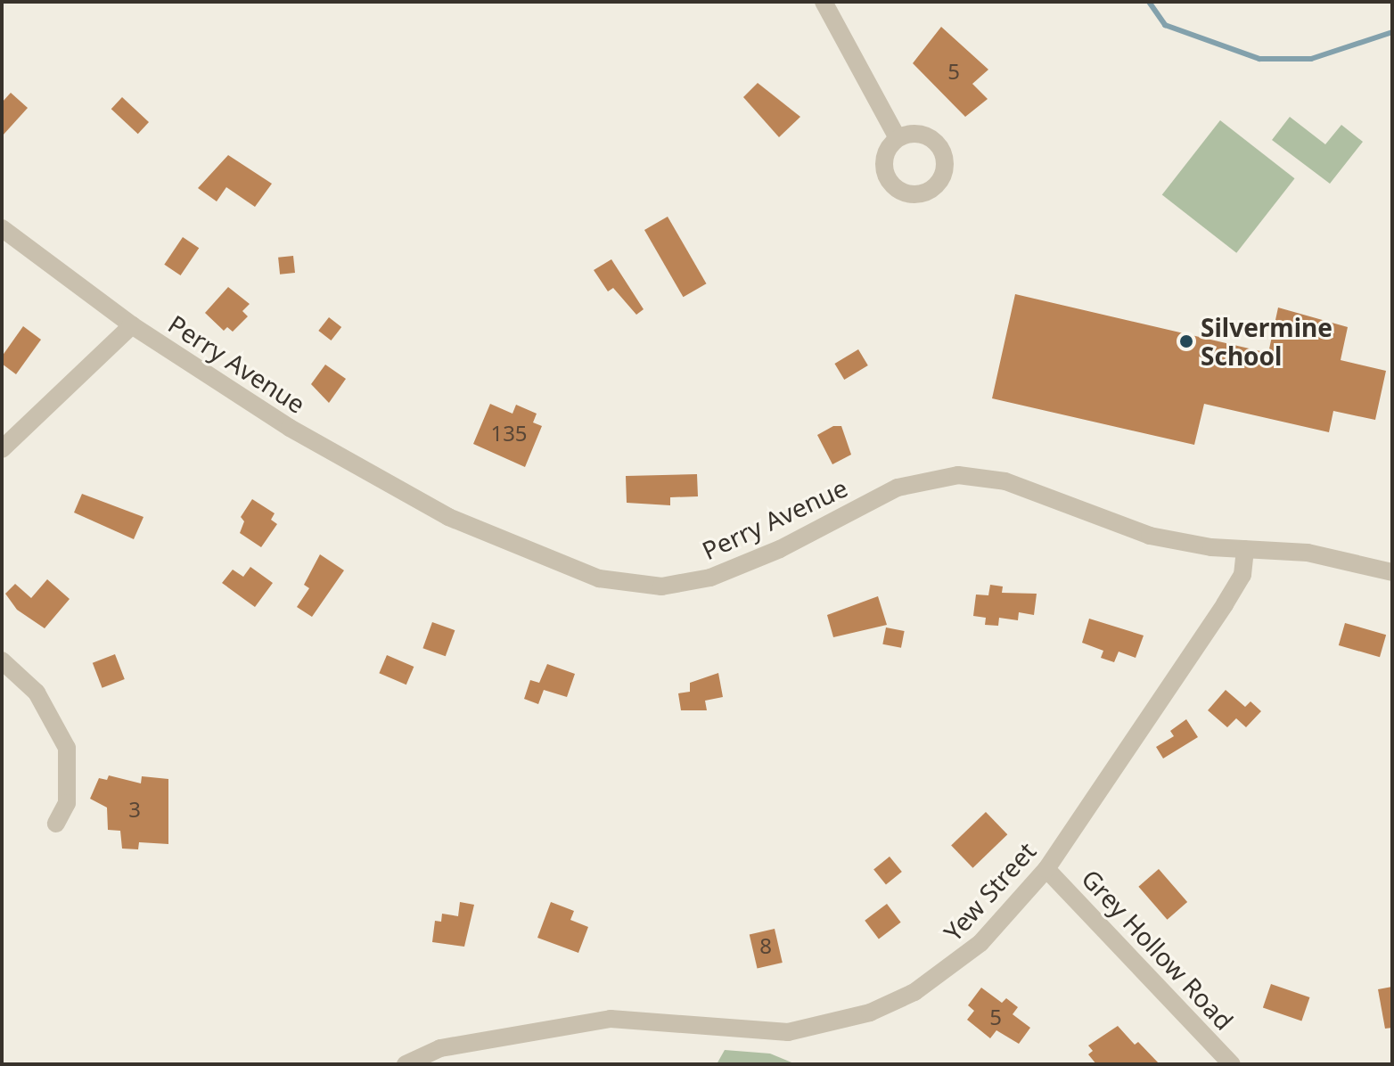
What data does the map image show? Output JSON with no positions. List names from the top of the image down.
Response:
{
  "streets": {
    "street": ["Perry Avenue", "Yew Street", "Grey Hollow Road"]
  },
  "crossings": [
    ["Perry Avenue", "Yew Street"],
    ["Yew Street", "Grey Hollow Road"]
  ],
  "places": ["Silvermine School"],
  "house_numbers": [
    "5",
    "135",
    "3",
    "8",
    "5"
  ]
}
